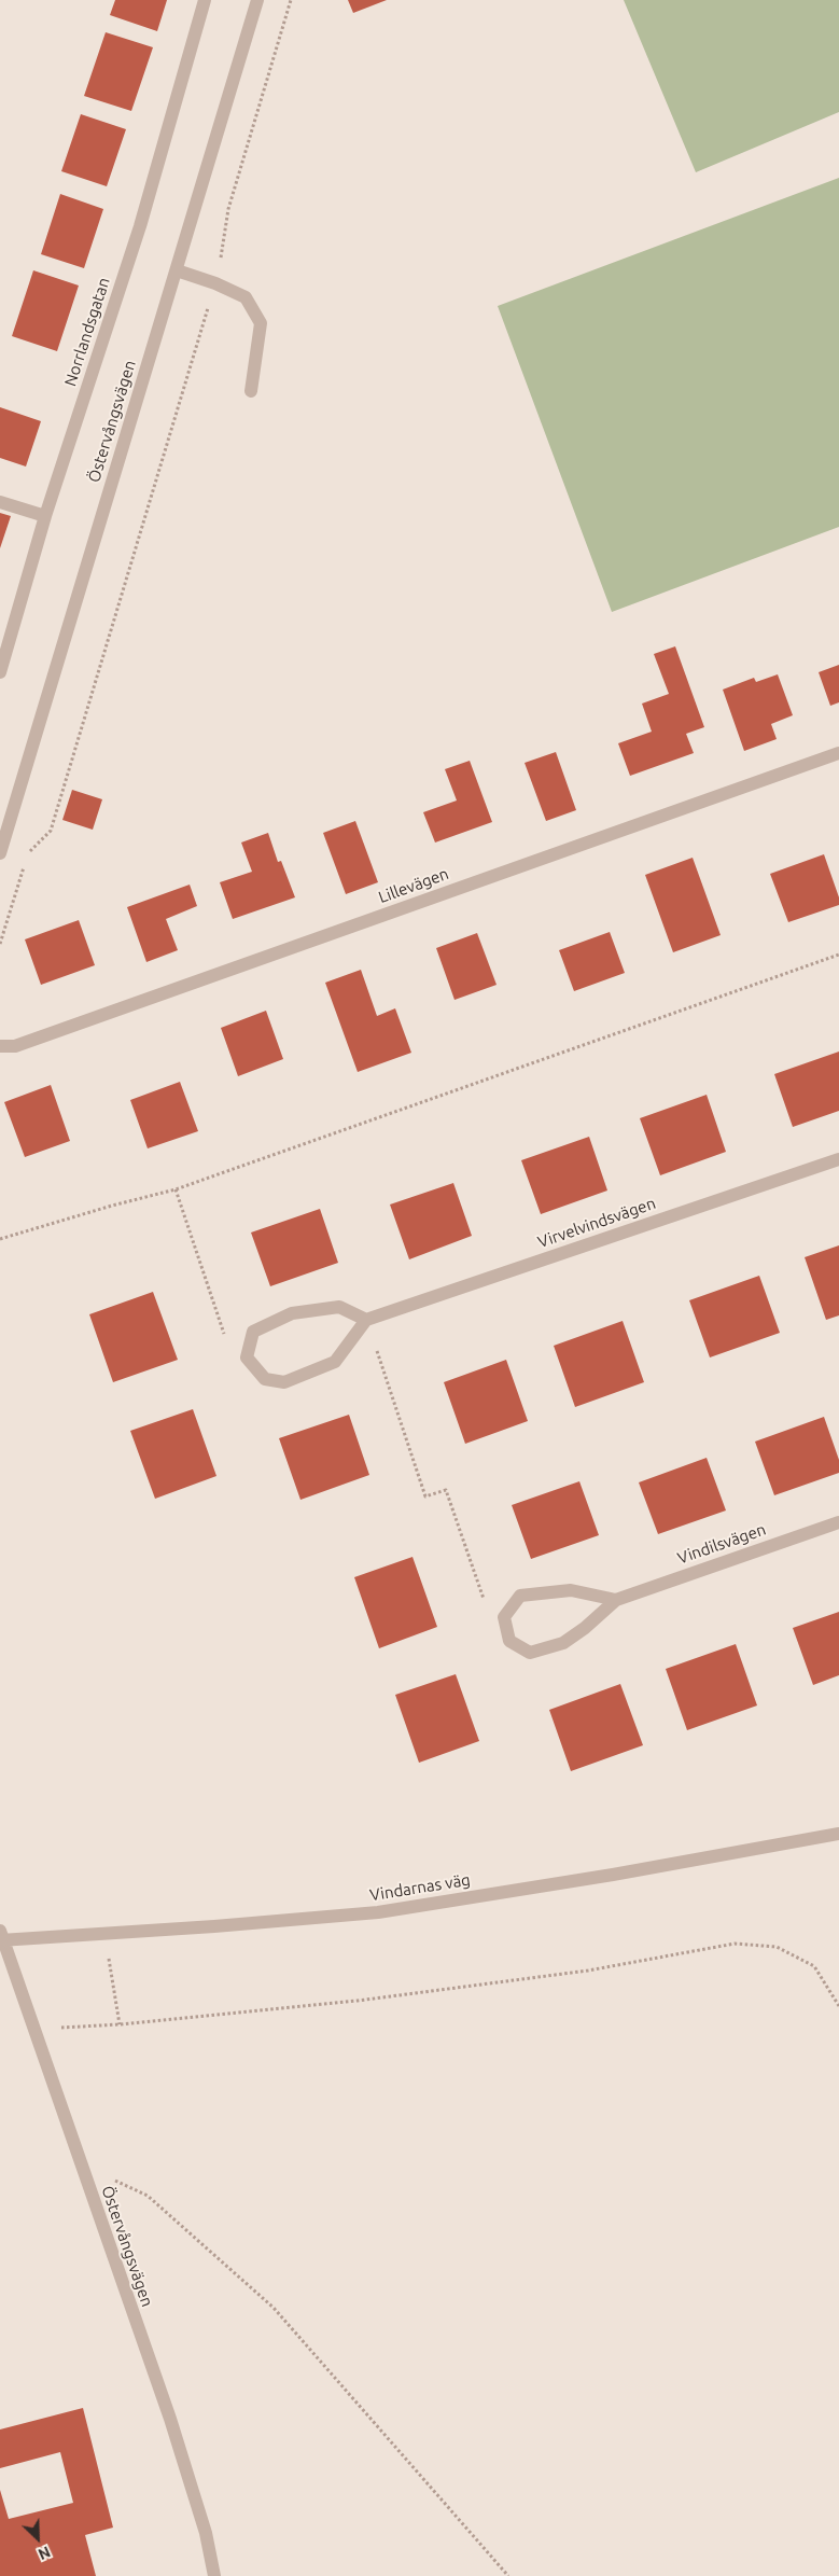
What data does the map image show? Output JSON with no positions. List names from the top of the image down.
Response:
{
  "streets": {
    "street": [
      "Norrlandsgatan",
      "Östervångsvägen",
      "Lillevägen",
      "Virvelvindsvägen",
      "Vindilsvägen",
      "Vindarnas väg"
    ]
  },
  "crossings": [
    ["Östervångsvägen", "Vindarnas väg"]
  ],
  "north": "bottom right"
}
